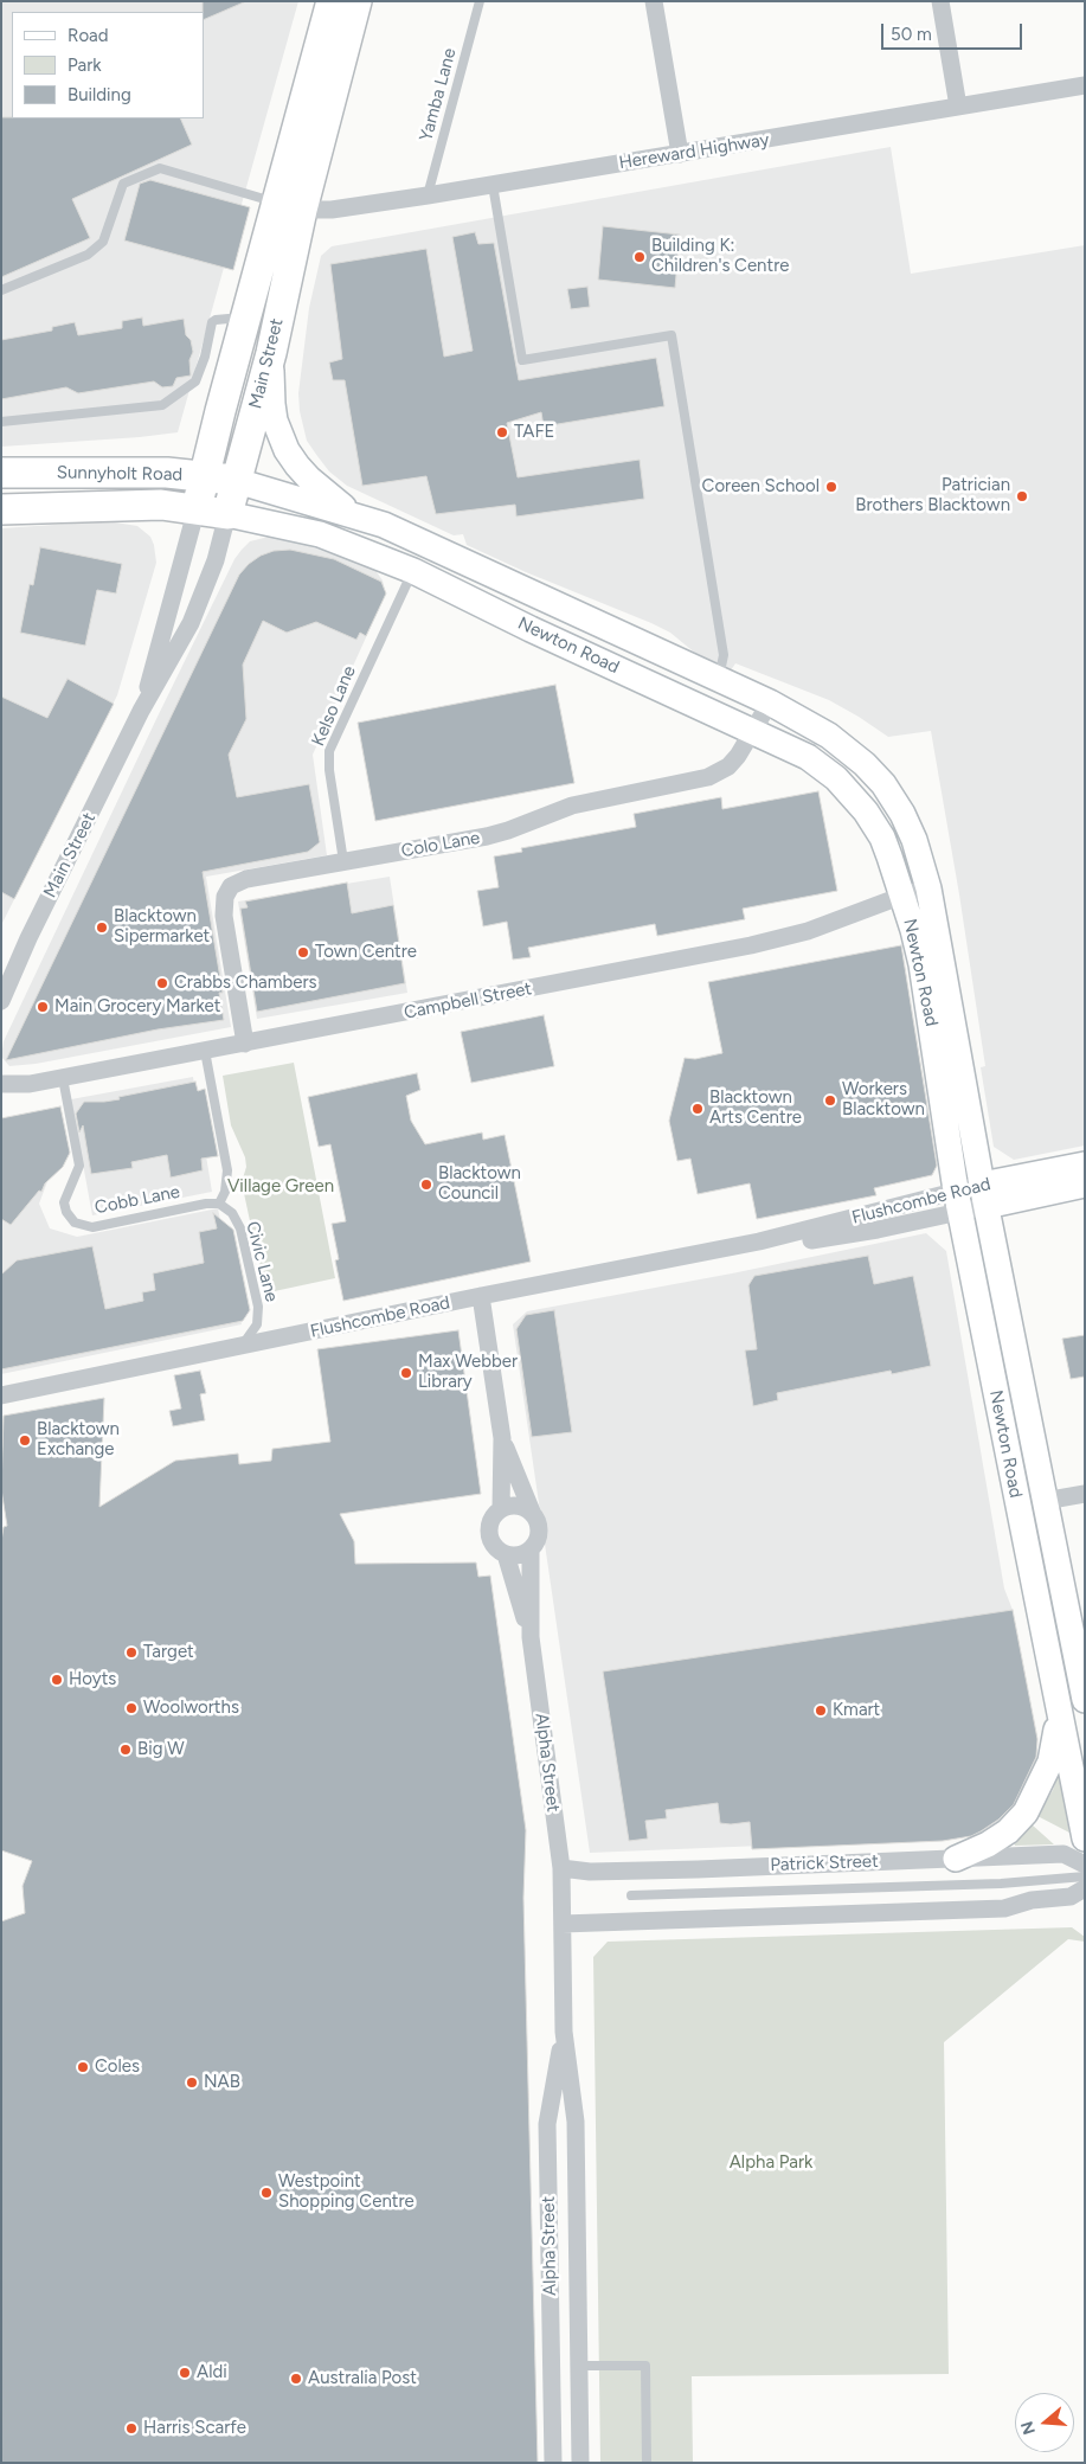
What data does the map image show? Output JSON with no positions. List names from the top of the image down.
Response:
{
  "streets": {
    "main road": [
      "Main Street",
      "Sunnyholt Road",
      "Newton Road",
      "Flushcombe Road"
    ],
    "street": [
      "Hereward Highway",
      "Colo Lane",
      "Campbell Street",
      "Alpha Street",
      "Patrick Street"
    ],
    "lane": [
      "Yamba Lane",
      "Kelso Lane",
      "Cobb Lane",
      "Civic Lane"
    ]
  },
  "crossings": [
    ["Yamba Lane", "Hereward Highway"],
    ["Hereward Highway", "Main Street"],
    ["Main Street", "Sunnyholt Road"],
    ["Main Street", "Newton Road"],
    ["Sunnyholt Road", "Newton Road"],
    ["Newton Road", "Kelso Lane"],
    ["Newton Road", "Colo Lane"],
    ["Newton Road", "Campbell Street"],
    ["Newton Road", "Flushcombe Road"],
    ["Kelso Lane", "Colo Lane"],
    ["Colo Lane", "Campbell Street"],
    ["Campbell Street", "Cobb Lane"],
    ["Cobb Lane", "Civic Lane"],
    ["Flushcombe Road", "Civic Lane"],
    ["Alpha Street", "Patrick Street"]
  ],
  "parks": ["Village Green", "Alpha Park"],
  "places": [
    "Building K: Children's Centre",
    "TAFE",
    "Coreen School",
    "Patrician Brothers Blacktown",
    "Blacktown Sipermarket",
    "Town Centre",
    "Crabbs Chambers",
    "Main Grocery Market",
    "Workers Blacktown",
    "Blacktown Arts Centre",
    "Blacktown Council",
    "Max Webber Library",
    "Blacktown Exchange",
    "Target",
    "Hoyts",
    "Woolworths",
    "Kmart",
    "Big W",
    "Coles",
    "NAB",
    "Westpoint Shopping Centre",
    "Aldi",
    "Australia Post",
    "Harris Scarfe"
  ],
  "legend": ["Road", "Park", "Building"],
  "scale_bar": "50 m",
  "north": "left"
}
